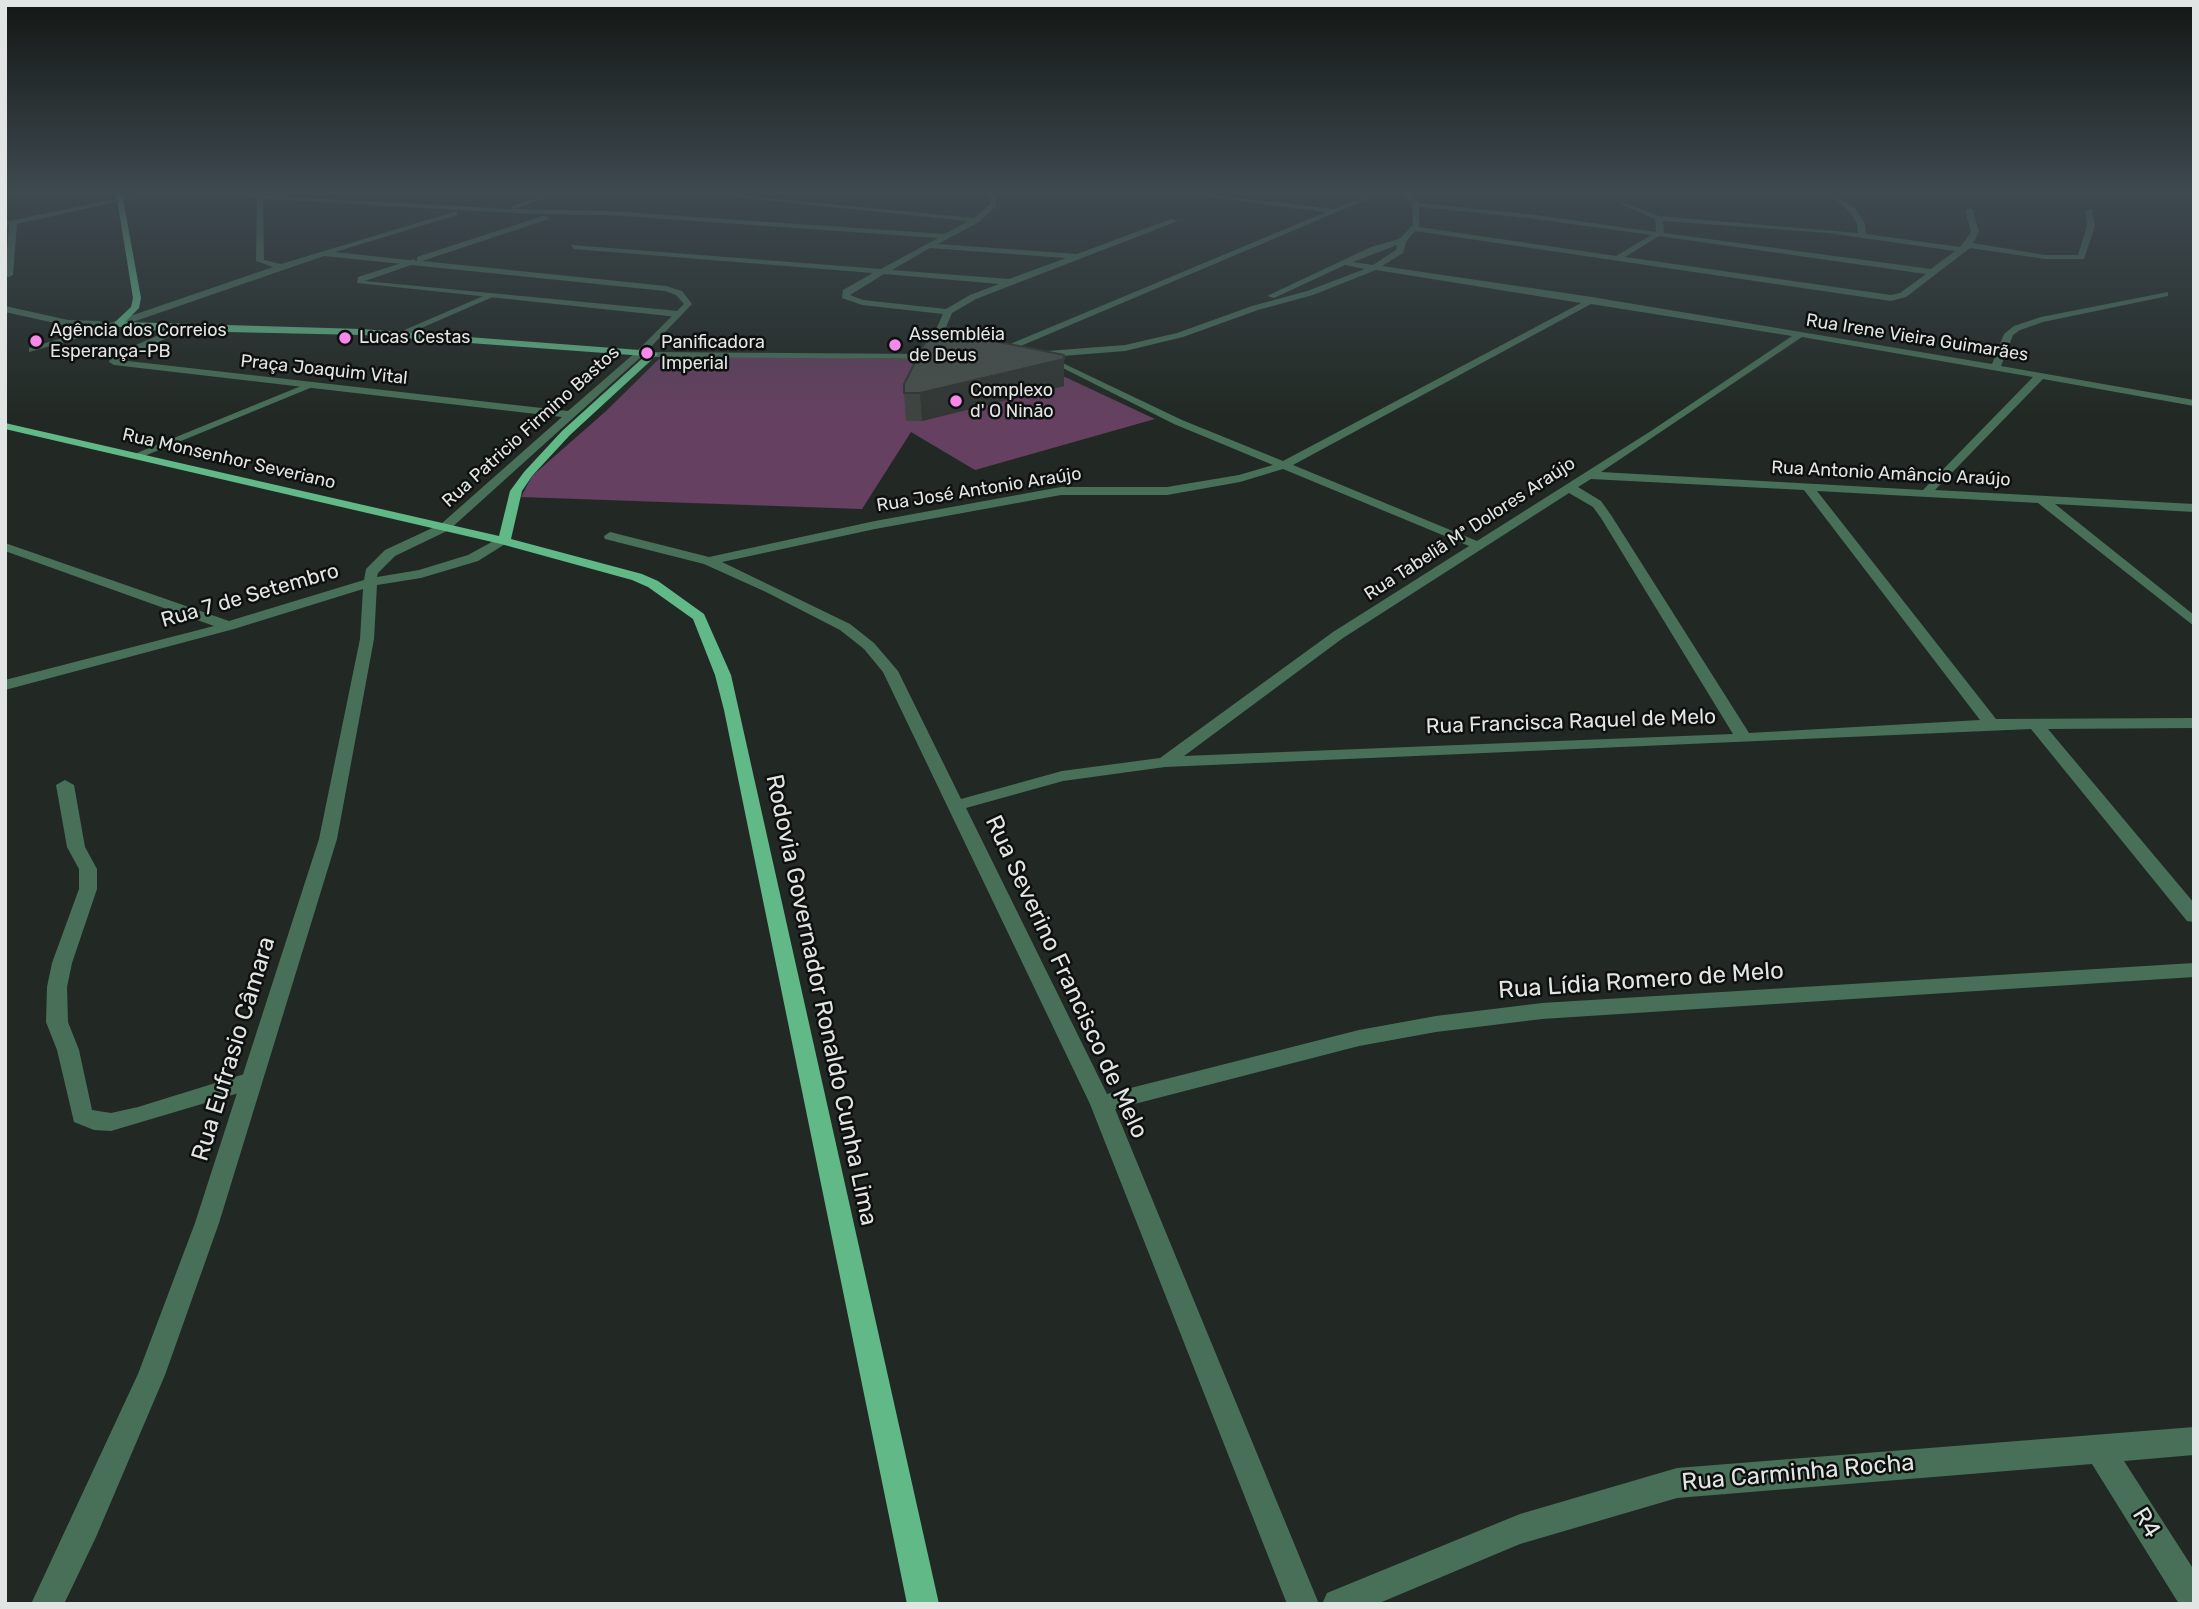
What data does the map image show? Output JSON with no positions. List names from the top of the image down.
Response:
{
  "streets": {
    "main road": ["Rua Patricio Firmino Bastos", "Rua Monsenhor Severiano", "Rodovia Governador Ronaldo Cunha Lima"],
    "street": [
      "Rua Irene Vieira Guimarães",
      "Praça Joaquim Vital",
      "Rua Antonio Amâncio Araújo",
      "Rua José Antonio Araújo",
      "Rua Tabeliã Mª Dolores Araújo",
      "Rua 7 de Setembro",
      "Rua Francisca Raquel de Melo",
      "Rua Severino Francisco de Melo",
      "Rua Lídia Romero de Melo",
      "Rua Eufrasio Câmara",
      "Rua Carminha Rocha",
      "R4"
    ]
  },
  "crossings": [
    ["Rua Irene Vieira Guimarães", "Rua José Antonio Araújo"],
    ["Rua Irene Vieira Guimarães", "Rua Tabeliã Mª Dolores Araújo"],
    ["Praça Joaquim Vital", "Rua Patricio Firmino Bastos"],
    ["Rua Patricio Firmino Bastos", "Rua Monsenhor Severiano"],
    ["Rua Patricio Firmino Bastos", "Rua 7 de Setembro"],
    ["Rua Patricio Firmino Bastos", "Rodovia Governador Ronaldo Cunha Lima"],
    ["Rua Patricio Firmino Bastos", "Rua Eufrasio Câmara"],
    ["Rua Monsenhor Severiano", "Rua 7 de Setembro"],
    ["Rua Monsenhor Severiano", "Rodovia Governador Ronaldo Cunha Lima"],
    ["Rua Monsenhor Severiano", "Rua Eufrasio Câmara"],
    ["Rua Antonio Amâncio Araújo", "Rua Tabeliã Mª Dolores Araújo"],
    ["Rua José Antonio Araújo", "Rua Severino Francisco de Melo"],
    ["Rua Tabeliã Mª Dolores Araújo", "Rua Francisca Raquel de Melo"],
    ["Rua 7 de Setembro", "Rodovia Governador Ronaldo Cunha Lima"],
    ["Rua 7 de Setembro", "Rua Eufrasio Câmara"],
    ["Rua Francisca Raquel de Melo", "Rua Severino Francisco de Melo"],
    ["Rua Severino Francisco de Melo", "Rua Lídia Romero de Melo"],
    ["Rua Carminha Rocha", "R4"]
  ],
  "places": [
    "Lucas Cestas",
    "Agência dos Correios Esperança-PB",
    "Assembléia de Deus",
    "Panificadora Imperial",
    "Complexo d' O Ninão"
  ]
}
